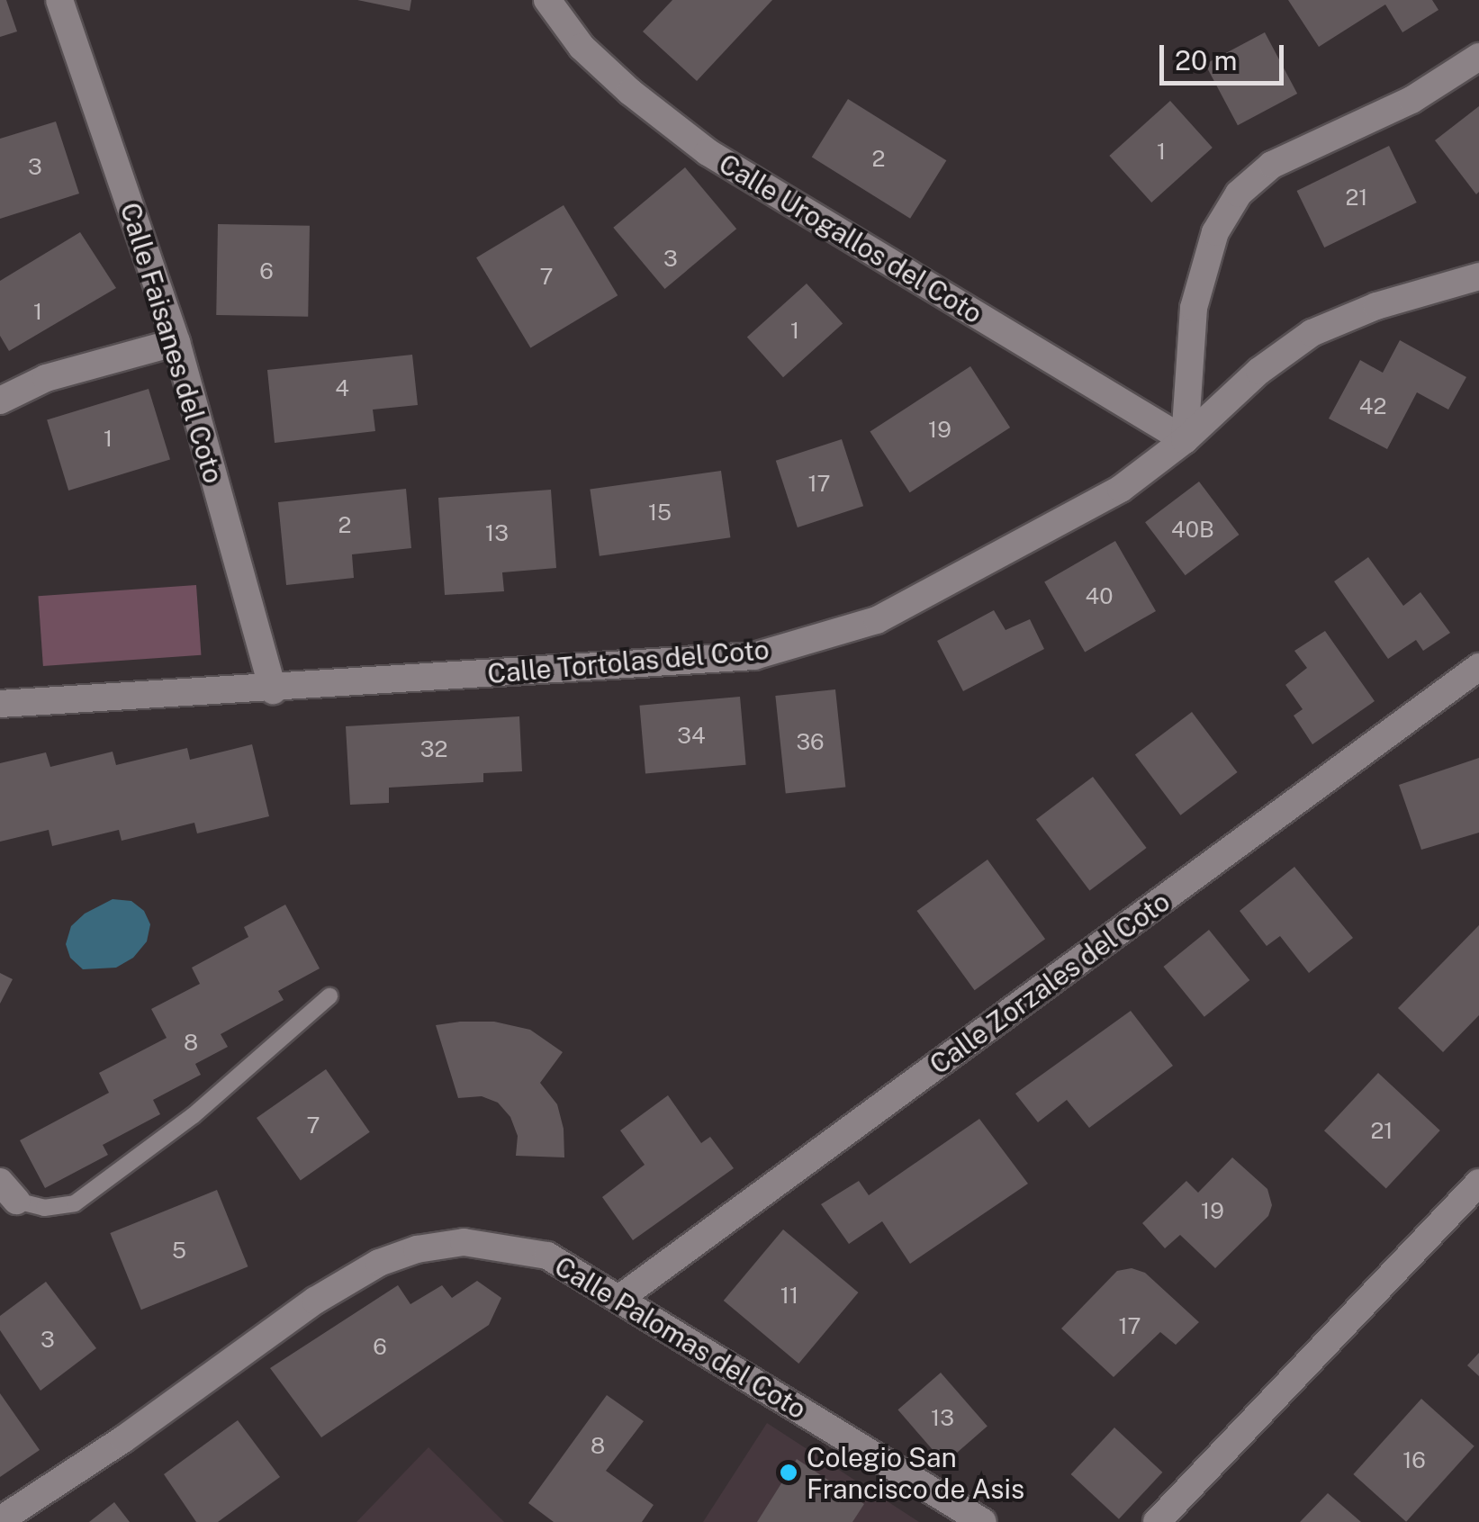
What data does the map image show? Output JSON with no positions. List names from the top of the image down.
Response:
{
  "streets": {
    "street": [
      "Calle Urogallos del Coto",
      "Calle Faisanes del Coto",
      "Calle Tortolas del Coto",
      "Calle Zorzales del Coto",
      "Calle Palomas del Coto"
    ]
  },
  "crossings": [
    ["Calle Urogallos del Coto", "Calle Tortolas del Coto"],
    ["Calle Faisanes del Coto", "Calle Tortolas del Coto"],
    ["Calle Zorzales del Coto", "Calle Palomas del Coto"]
  ],
  "places": ["Colegio San Francisco de Asis"],
  "house_numbers": [
    "1",
    "2",
    "3",
    "21",
    "3",
    "6",
    "7",
    "1",
    "1",
    "4",
    "42",
    "19",
    "1",
    "17",
    "15",
    "2",
    "40B",
    "13",
    "40",
    "34",
    "36",
    "32",
    "8",
    "7",
    "21",
    "19",
    "5",
    "11",
    "17",
    "3",
    "6",
    "13",
    "8",
    "16"
  ],
  "scale_bar": "20 m"
}
